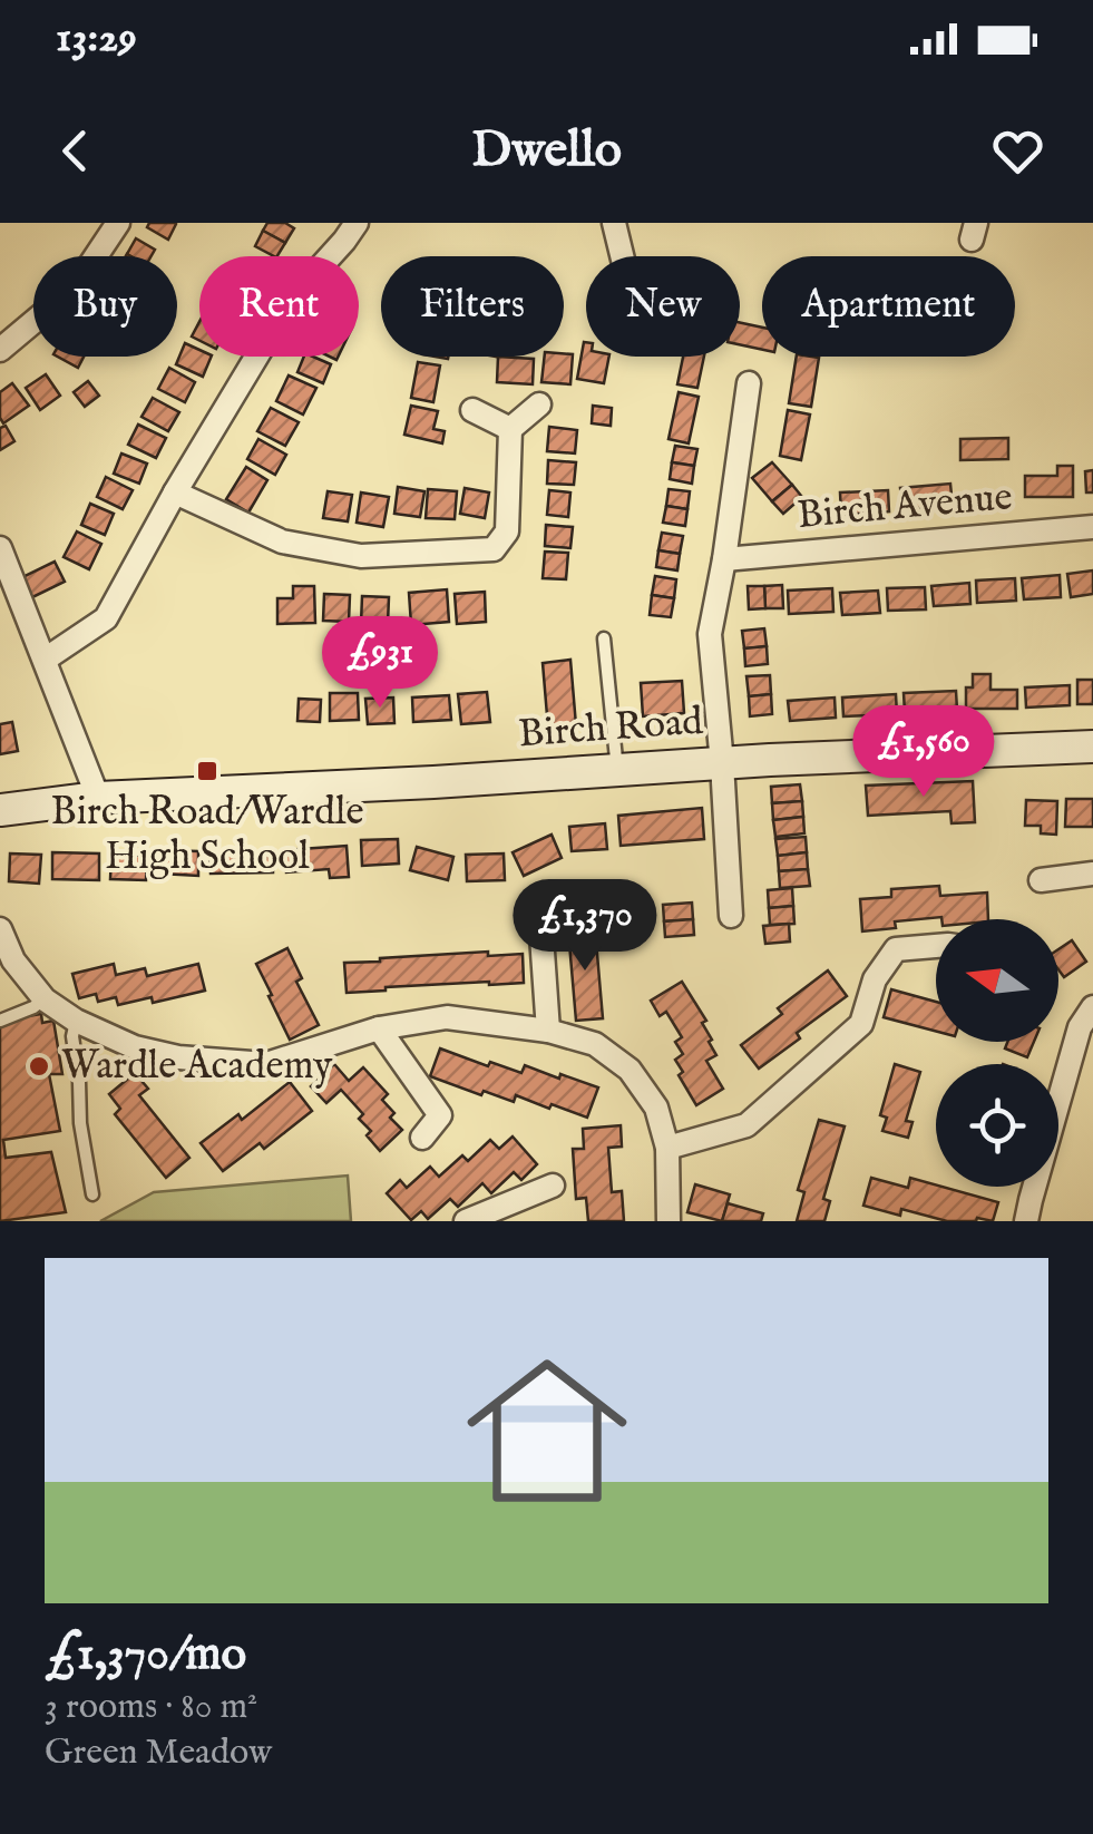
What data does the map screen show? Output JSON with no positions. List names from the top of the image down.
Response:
{
  "streets": {
    "street": ["Birch Avenue", "Birch Road"]
  },
  "places": {
    "transit": ["Birch Road/Wardle High School"],
    "other": ["Wardle Academy"]
  },
  "north": "left",
  "page": {
    "status": "13:29",
    "header": "Dwello",
    "chip": [
      "Buy",
      "Rent",
      "Filters",
      "New",
      "Apartment"
    ],
    "price": ["£931", "£1,560", "£1,370"],
    "list": [
      {
        "name": "£1,370/mo",
        "note": "3 rooms · 80 m² · Green Meadow"
      }
    ]
  }
}
